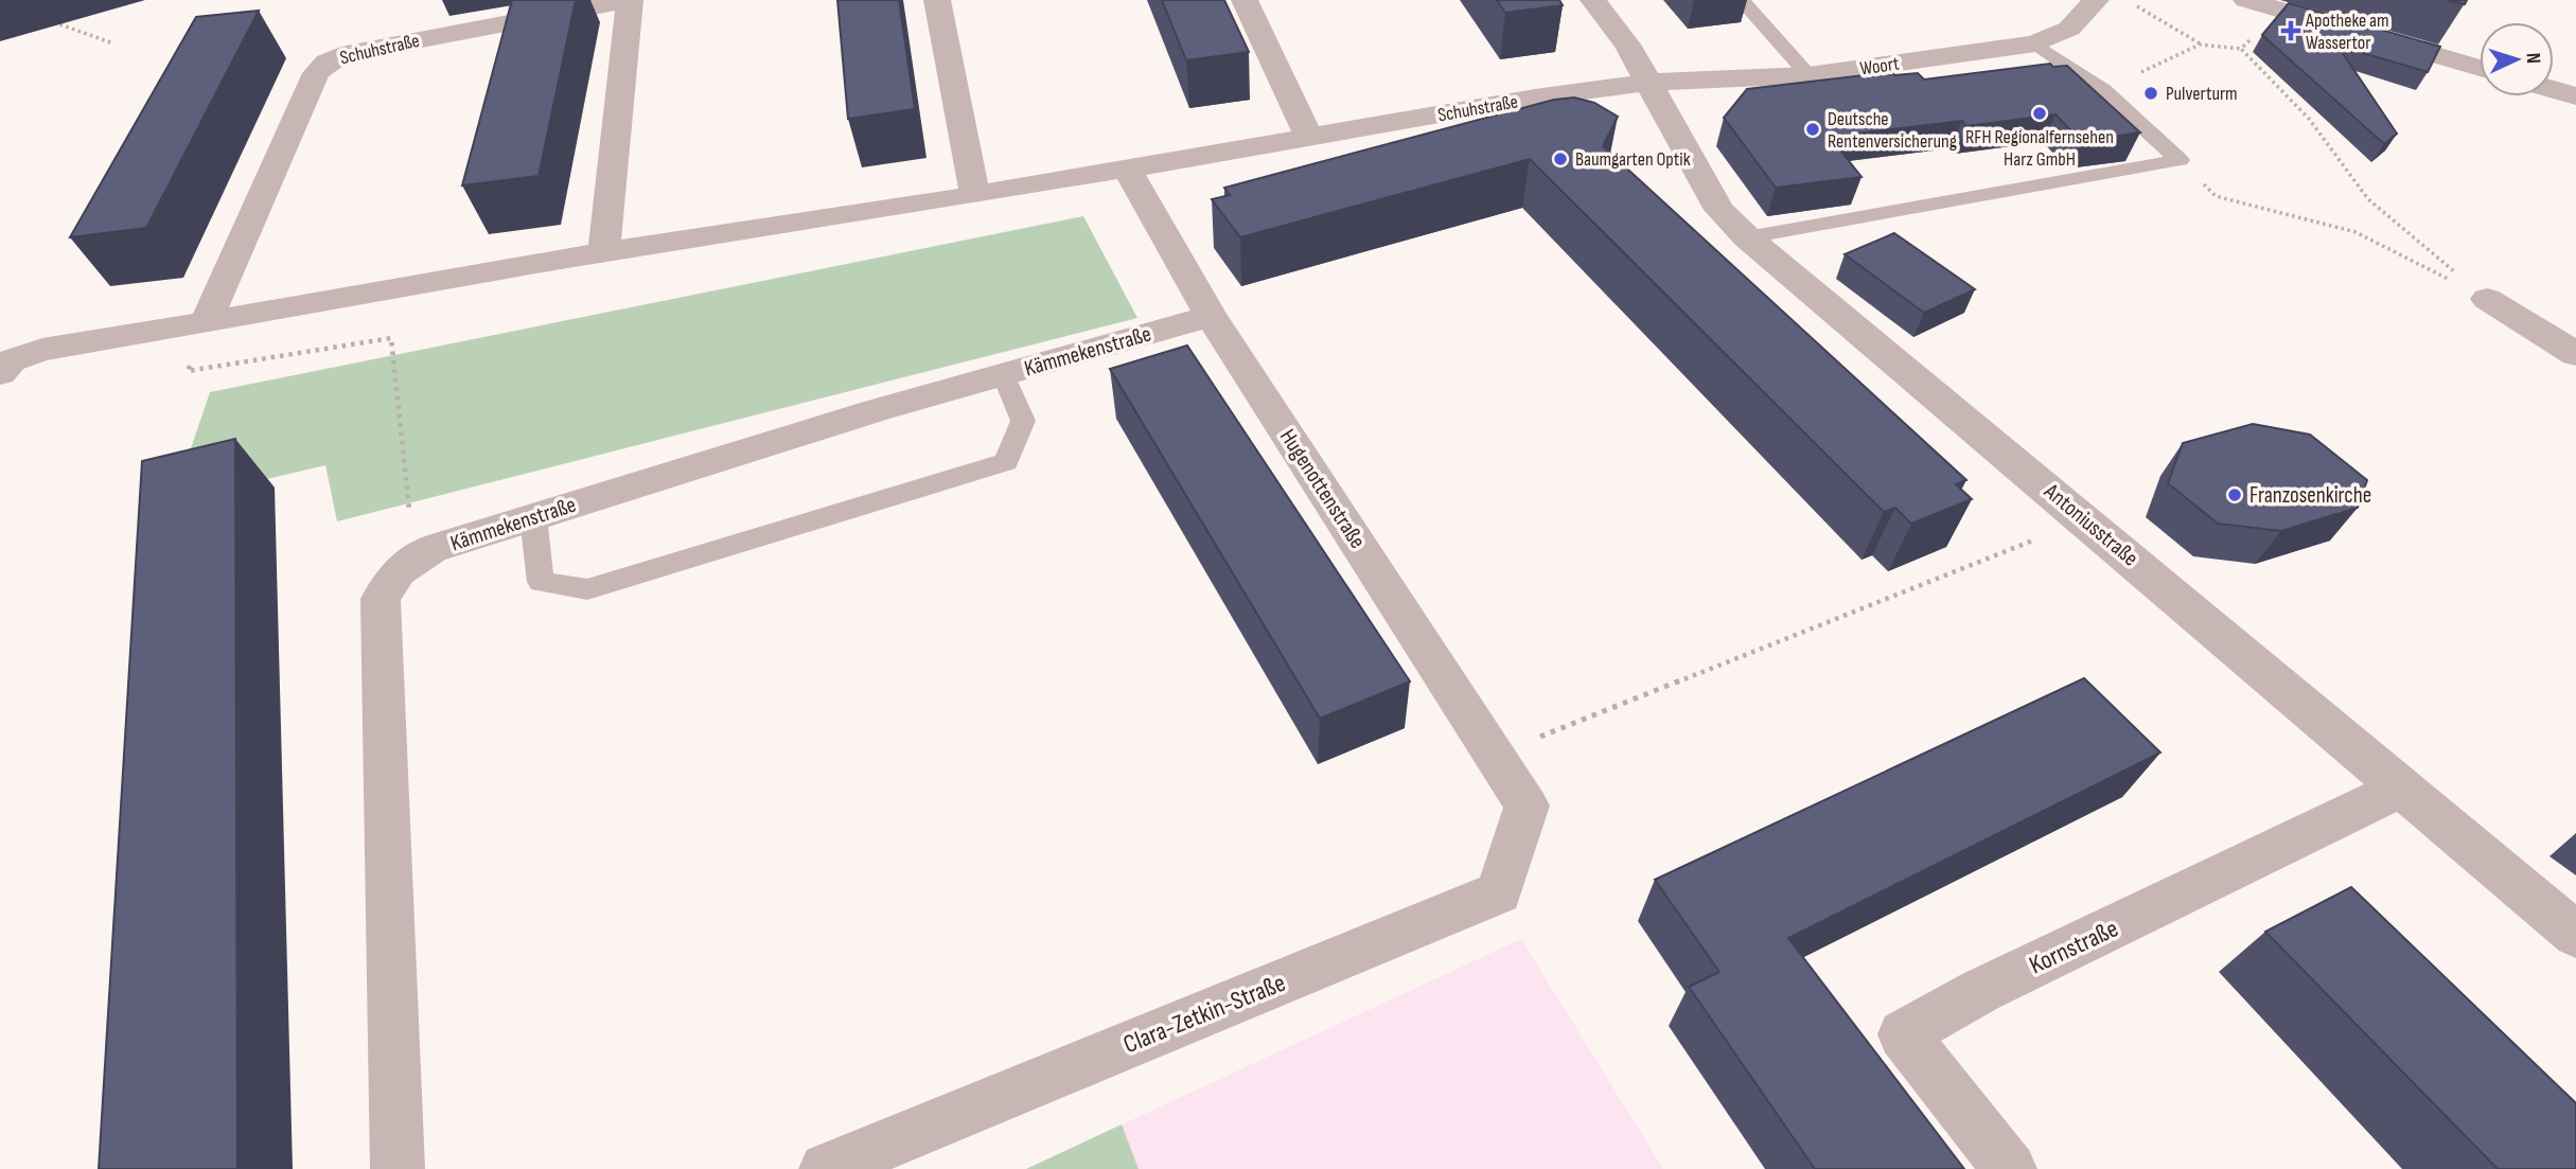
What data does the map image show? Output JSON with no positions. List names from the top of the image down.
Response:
{
  "streets": {
    "street": [
      "Schuhstraße",
      "Woort",
      "Kämmekenstraße",
      "Hugenottenstraße",
      "Antoniusstraße",
      "Kornstraße",
      "Clara-Zetkin-Straße"
    ]
  },
  "crossings": [
    ["Schuhstraße", "Woort"],
    ["Schuhstraße", "Hugenottenstraße"],
    ["Schuhstraße", "Antoniusstraße"],
    ["Woort", "Antoniusstraße"],
    ["Kämmekenstraße", "Hugenottenstraße"],
    ["Hugenottenstraße", "Clara-Zetkin-Straße"],
    ["Antoniusstraße", "Kornstraße"]
  ],
  "places": {
    "health": ["Apotheke am Wassertor"],
    "other": [
      "Pulverturm",
      "RFH Regionalfernsehen Harz GmbH",
      "Deutsche Rentenversicherung",
      "Baumgarten Optik",
      "Franzosenkirche"
    ]
  },
  "north": "right"
}
